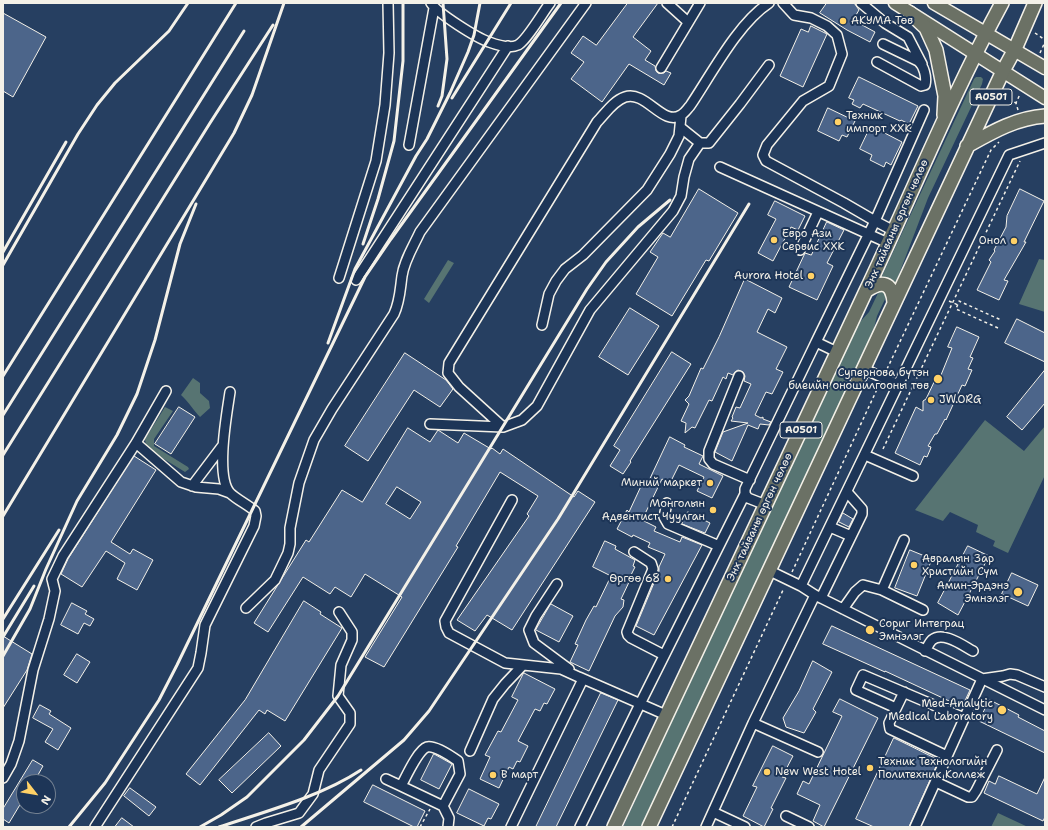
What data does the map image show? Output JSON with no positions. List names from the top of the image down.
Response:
{
  "streets": {
    "highway": ["A0501", "Энх тайваны өргөн чөлөө"]
  },
  "places": [
    "АКУМА Төв",
    "Техник импорт ХХК",
    "Евро Ази Сервис ХХК",
    "Онол",
    "Aurora Hotel",
    "Супернова бүтэн биеийн оношилгооны төв",
    "JW.ORG",
    "Миний маркет",
    "Монголын Адвентист Чуулган",
    "Авралын 3ар Христийн Сүм",
    "Өргөө 68",
    "Амин-Эрдэнэ Эмнэлэг",
    "Сориг Интеграц Эмнэлэг",
    "Med-Analytic Medical Laboratory",
    "Техник Технологийн Политехник Коллеж",
    "New West Hotel",
    "В март"
  ],
  "north": "bottom right"
}
